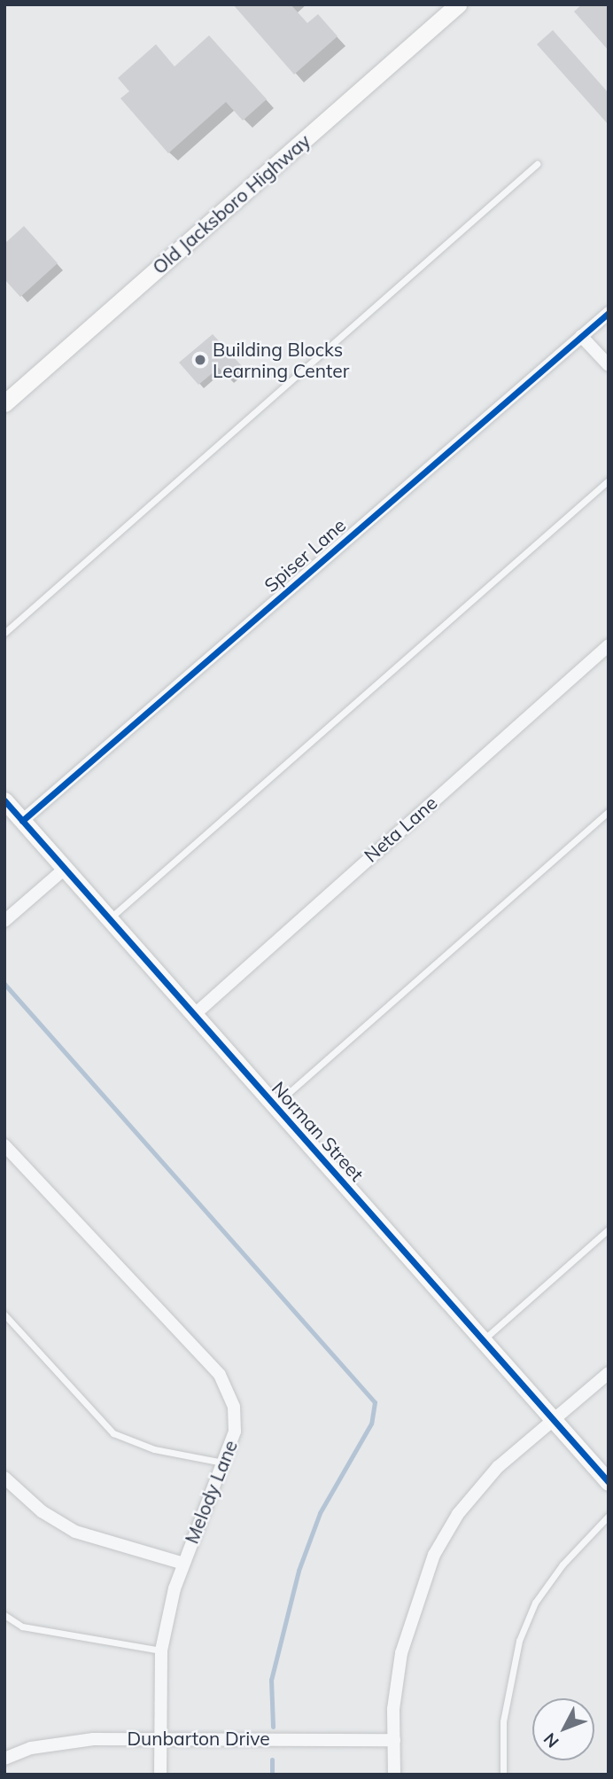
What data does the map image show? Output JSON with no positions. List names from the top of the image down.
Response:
{
  "streets": {
    "street": [
      "Old Jacksboro Highway",
      "Spiser Lane",
      "Neta Lane",
      "Norman Street",
      "Melody Lane",
      "Dunbarton Drive"
    ]
  },
  "crossings": [
    ["Spiser Lane", "Norman Street"],
    ["Neta Lane", "Norman Street"],
    ["Melody Lane", "Dunbarton Drive"]
  ],
  "places": ["Building Blocks Learning Center"],
  "north": "bottom left"
}
